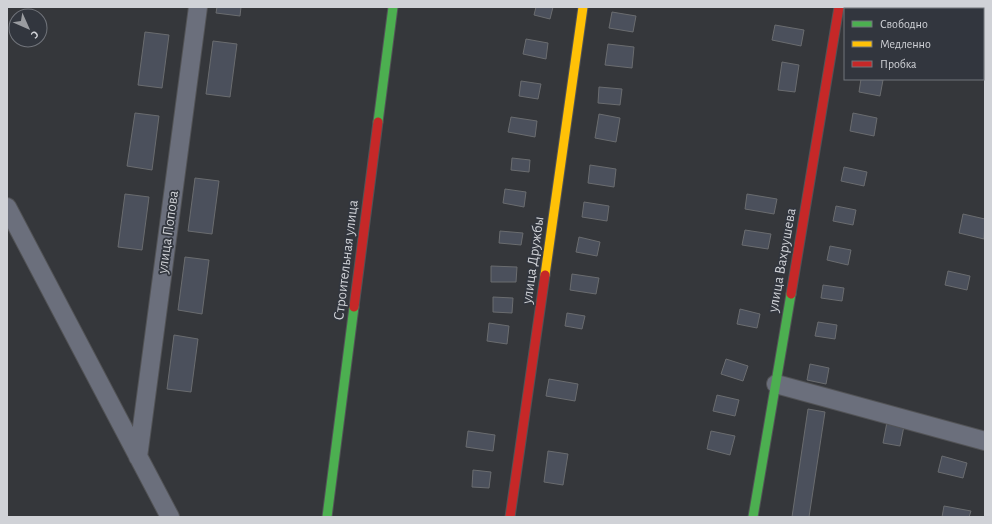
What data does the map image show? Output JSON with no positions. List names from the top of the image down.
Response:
{
  "streets": {
    "street": [
      "улица Попова",
      "Строительная улица",
      "улица Дружбы",
      "улица Вахрушева"
    ]
  },
  "legend": ["Свободно", "Медленно", "Пробка"],
  "north": "bottom right"
}
